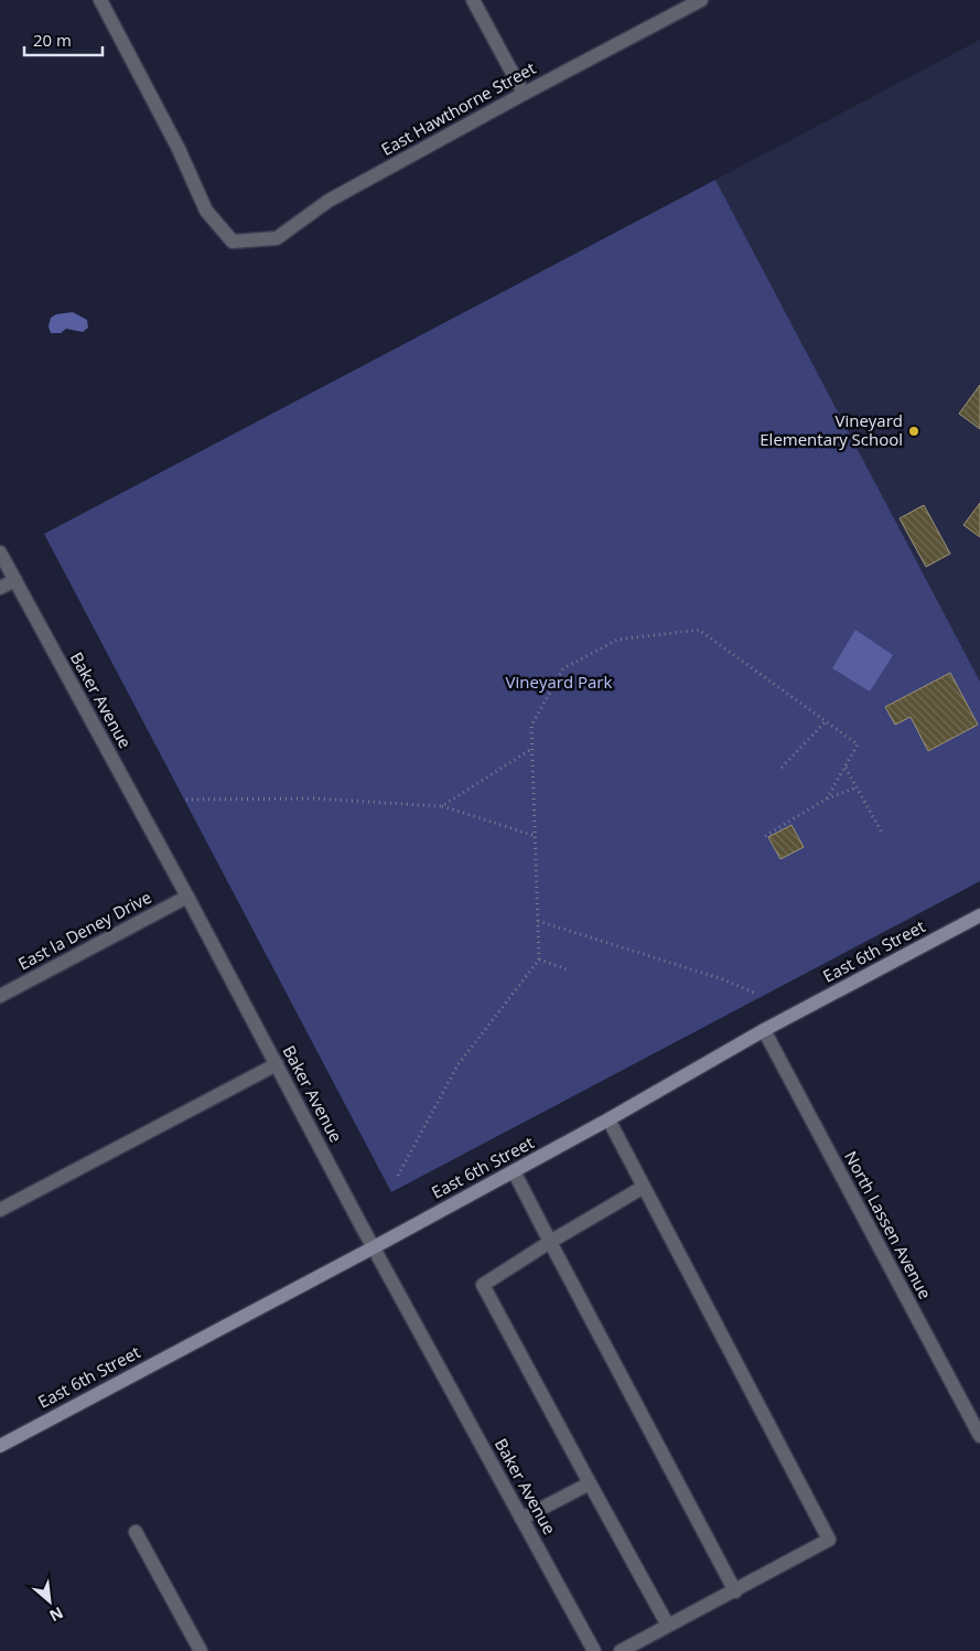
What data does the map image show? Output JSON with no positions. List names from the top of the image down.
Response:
{
  "streets": {
    "main road": ["East 6th Street"],
    "street": [
      "East Hawthorne Street",
      "Baker Avenue",
      "East la Deney Drive",
      "North Lassen Avenue"
    ]
  },
  "crossings": [
    ["Baker Avenue", "East la Deney Drive"],
    ["Baker Avenue", "East 6th Street"],
    ["East 6th Street", "North Lassen Avenue"]
  ],
  "parks": ["Vineyard Park"],
  "places": ["Vineyard Elementary School"],
  "scale_bar": "20 m",
  "north": "bottom right"
}
